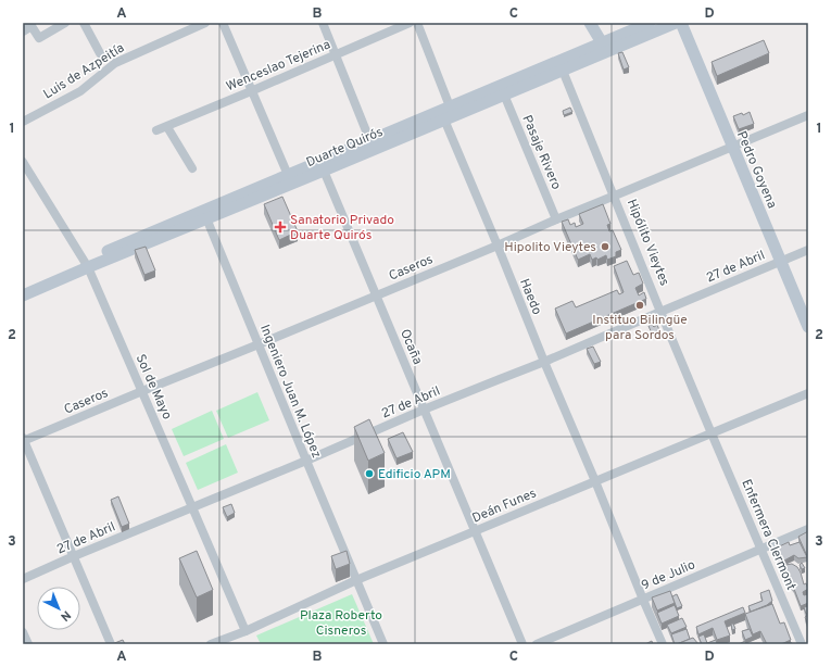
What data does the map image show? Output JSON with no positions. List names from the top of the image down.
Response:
{
  "streets": {
    "main road": ["Duarte Quirós", "Pedro Goyena"],
    "street": [
      "Wenceslao Tejerina",
      "Luis de Azpeitía",
      "Pasaje Rivero",
      "Hipólito Vieytes",
      "27 de Abril",
      "Caseros",
      "Haedo",
      "Ocaña",
      "Sol de Mayo",
      "Ingeniero Juan M. López",
      "Deán Funes",
      "Enfermera Clermont",
      "9 de Julio"
    ]
  },
  "crossings": [
    ["Duarte Quirós", "Pasaje Rivero"],
    ["Duarte Quirós", "Hipólito Vieytes"],
    ["Duarte Quirós", "Haedo"],
    ["Duarte Quirós", "Ocaña"],
    ["Duarte Quirós", "Sol de Mayo"],
    ["Duarte Quirós", "Ingeniero Juan M. López"],
    ["Pasaje Rivero", "Caseros"],
    ["Pedro Goyena", "27 de Abril"],
    ["Pedro Goyena", "Caseros"],
    ["Hipólito Vieytes", "27 de Abril"],
    ["Hipólito Vieytes", "Caseros"],
    ["Hipólito Vieytes", "Deán Funes"],
    ["Hipólito Vieytes", "Enfermera Clermont"],
    ["27 de Abril", "Haedo"],
    ["27 de Abril", "Ocaña"],
    ["27 de Abril", "Sol de Mayo"],
    ["27 de Abril", "Ingeniero Juan M. López"],
    ["Caseros", "Haedo"],
    ["Caseros", "Ocaña"],
    ["Caseros", "Sol de Mayo"],
    ["Caseros", "Ingeniero Juan M. López"],
    ["Haedo", "Deán Funes"],
    ["Haedo", "9 de Julio"],
    ["Ocaña", "Deán Funes"],
    ["Sol de Mayo", "Deán Funes"],
    ["Ingeniero Juan M. López", "Deán Funes"],
    ["Deán Funes", "Enfermera Clermont"],
    ["Enfermera Clermont", "9 de Julio"]
  ],
  "parks": ["Plaza Roberto Cisneros"],
  "places": {
    "health": ["Sanatorio Privado Duarte Quirós"],
    "other": ["Hipolito Vieytes", "Instituo Bilingüe para Sordos", "Edificio APM"]
  },
  "north": "bottom right",
  "grid": {
    "columns": [
      "A",
      "B",
      "C",
      "D"
    ],
    "rows": ["1", "2", "3"]
  }
}
